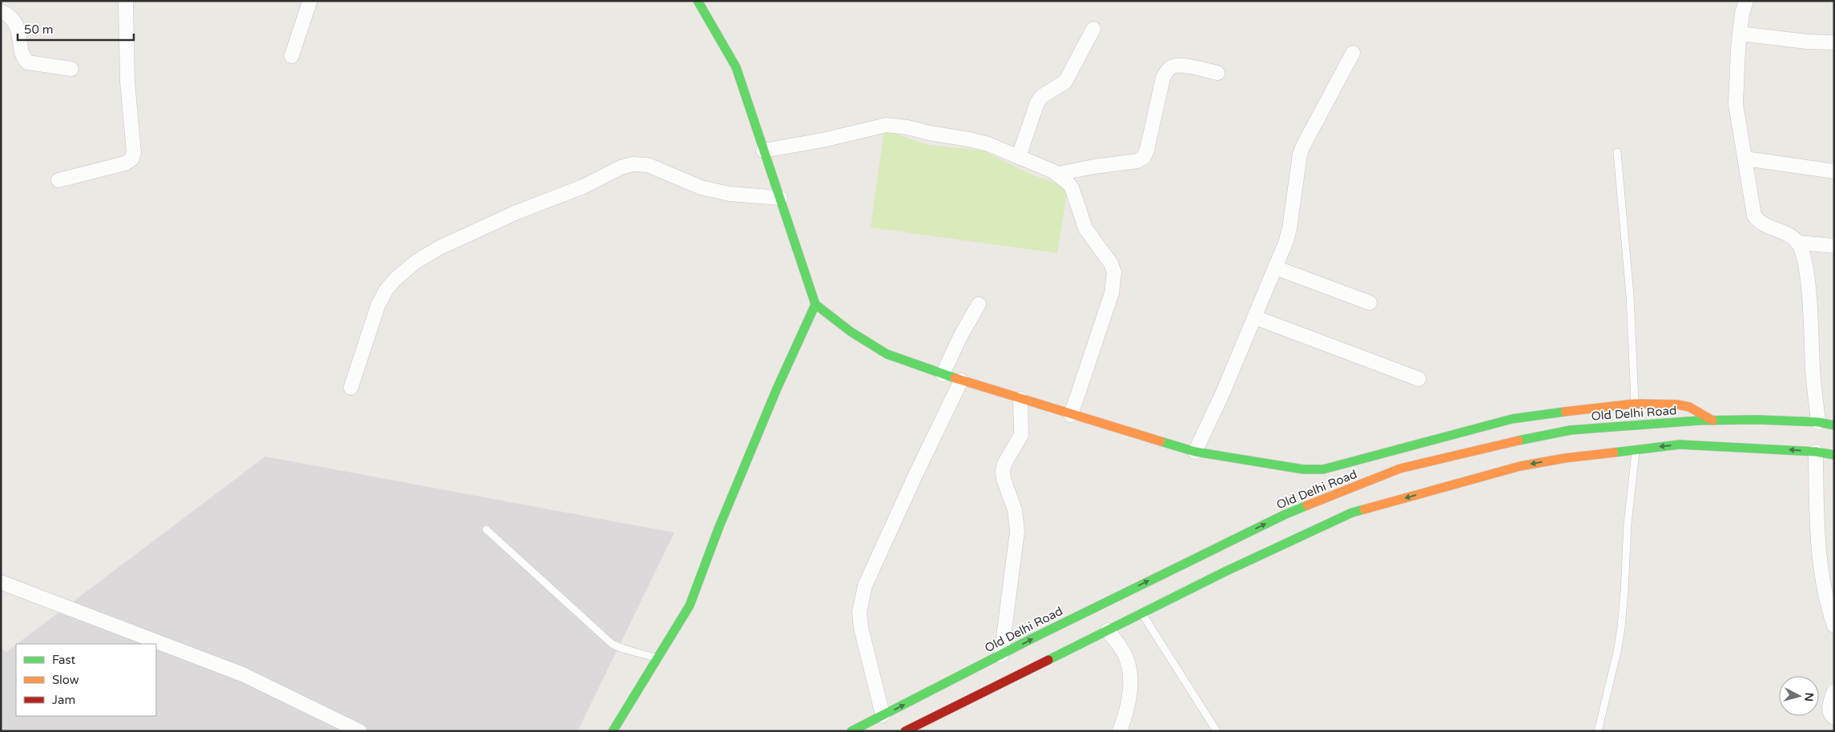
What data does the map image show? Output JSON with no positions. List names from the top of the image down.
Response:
{
  "streets": {
    "main road": ["Old Delhi Road"]
  },
  "legend": ["Fast", "Slow", "Jam"],
  "scale_bar": "50 m",
  "north": "right"
}
